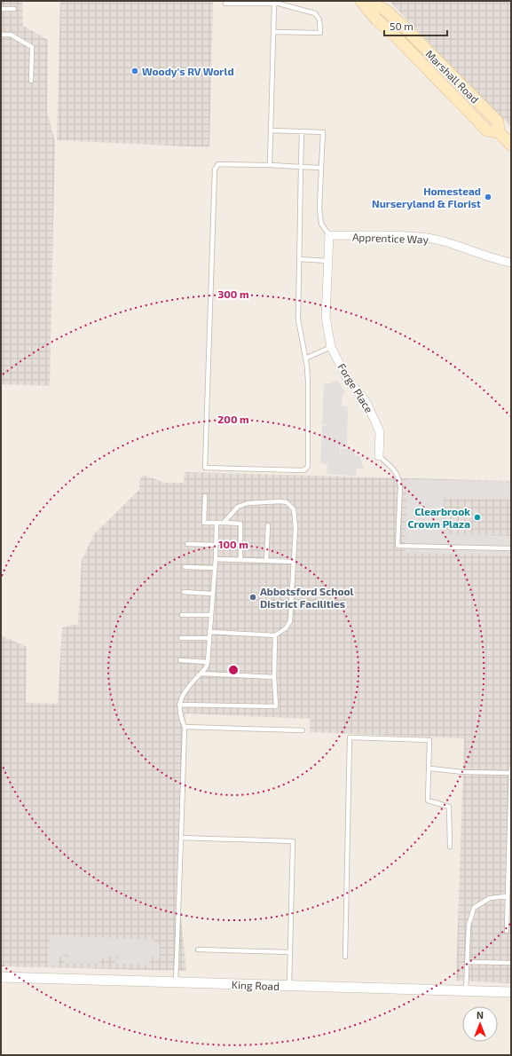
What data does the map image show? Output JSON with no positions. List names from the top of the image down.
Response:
{
  "streets": {
    "main road": ["Marshall Road"],
    "street": ["Apprentice Way", "Forge Place", "King Road"]
  },
  "crossings": [
    ["Apprentice Way", "Forge Place"]
  ],
  "places": [
    "Woody's RV World",
    "Homestead Nurseryland & Florist",
    "Clearbrook Crown Plaza",
    "Abbotsford School District Facilities"
  ],
  "scale_bar": "50 m",
  "north": "top",
  "rings": ["300 m", "200 m", "100 m"]
}
